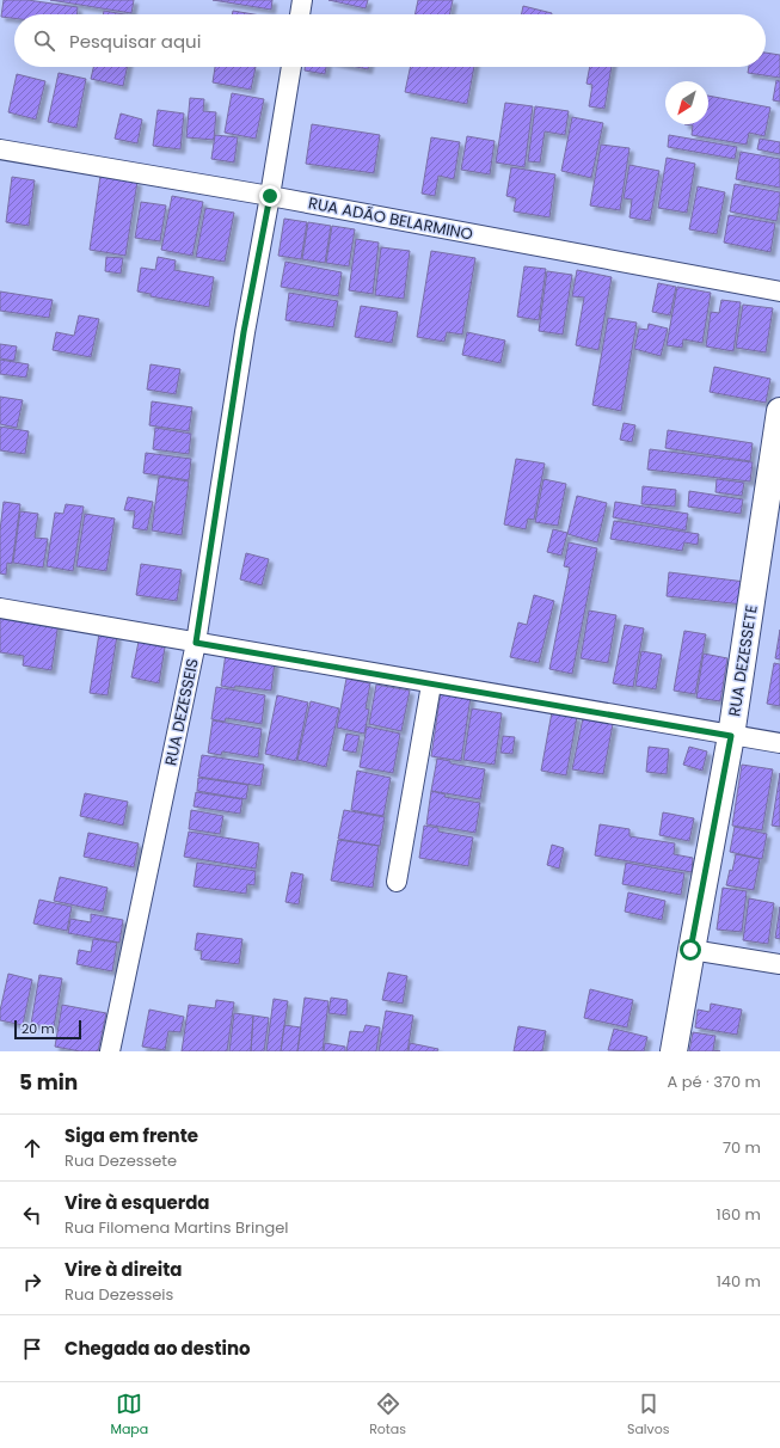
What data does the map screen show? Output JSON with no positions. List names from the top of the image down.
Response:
{
  "streets": {
    "street": ["RUA ADÃO BELARMINO", "RUA DEZESSETE", "RUA DEZESSEIS"]
  },
  "crossings": [
    ["RUA ADÃO BELARMINO", "RUA DEZESSEIS"]
  ],
  "scale_bar": "20 m",
  "north": "bottom left",
  "page": {
    "search": "Pesquisar aqui",
    "scale": "20 m",
    "heading": ["5 min", "A pé · 370 m"],
    "list": [
      ["Siga em frente", "Rua Dezessete", "70 m"],
      ["Vire à esquerda", "Rua Filomena Martins Bringel", "160 m"],
      ["Vire à direita", "Rua Dezesseis", "140 m"],
      "Chegada ao destino"
    ],
    "nav": ["Mapa", "Rotas", "Salvos"]
  }
}
